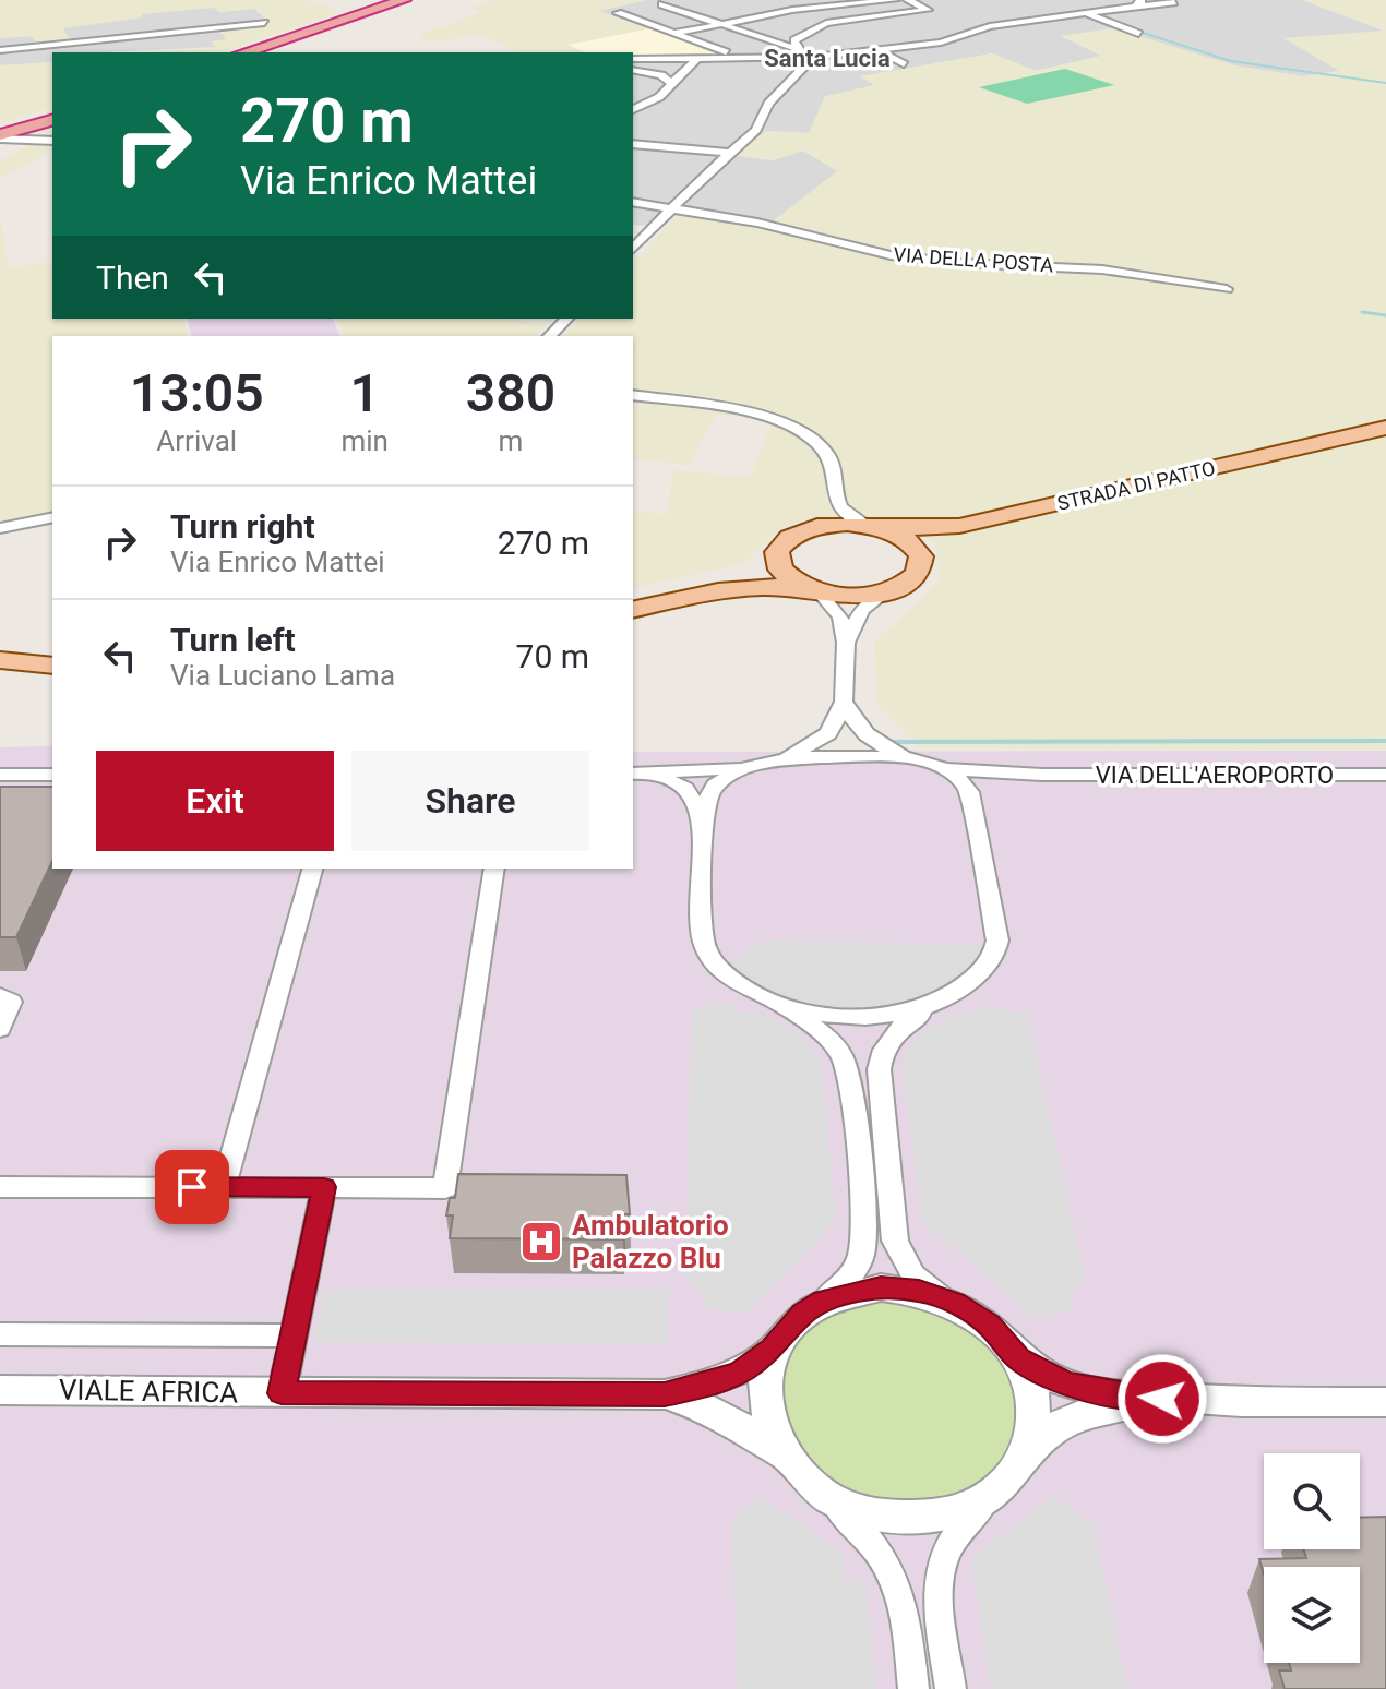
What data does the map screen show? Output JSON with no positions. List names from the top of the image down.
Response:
{
  "streets": {
    "main road": ["STRADA DI PATTO"],
    "street": ["VIA DELLA POSTA", "VIA DELL'AEROPORTO", "VIALE AFRICA"]
  },
  "districts": ["Santa Lucia"],
  "places": {
    "hospital": ["Ambulatorio Palazzo Blu"]
  },
  "page": {
    "turn": ["270 m", "Via Enrico Mattei"],
    "then": "Then",
    "eta": [
      "13:05",
      "Arrival",
      "1",
      "min",
      "380",
      "m"
    ],
    "list": [
      {
        "name": "Turn right",
        "note": "Via Enrico Mattei",
        "value": "270 m"
      },
      {
        "name": "Turn left",
        "note": "Via Luciano Lama",
        "value": "70 m"
      }
    ],
    "buttons": ["Exit", "Share"]
  }
}
